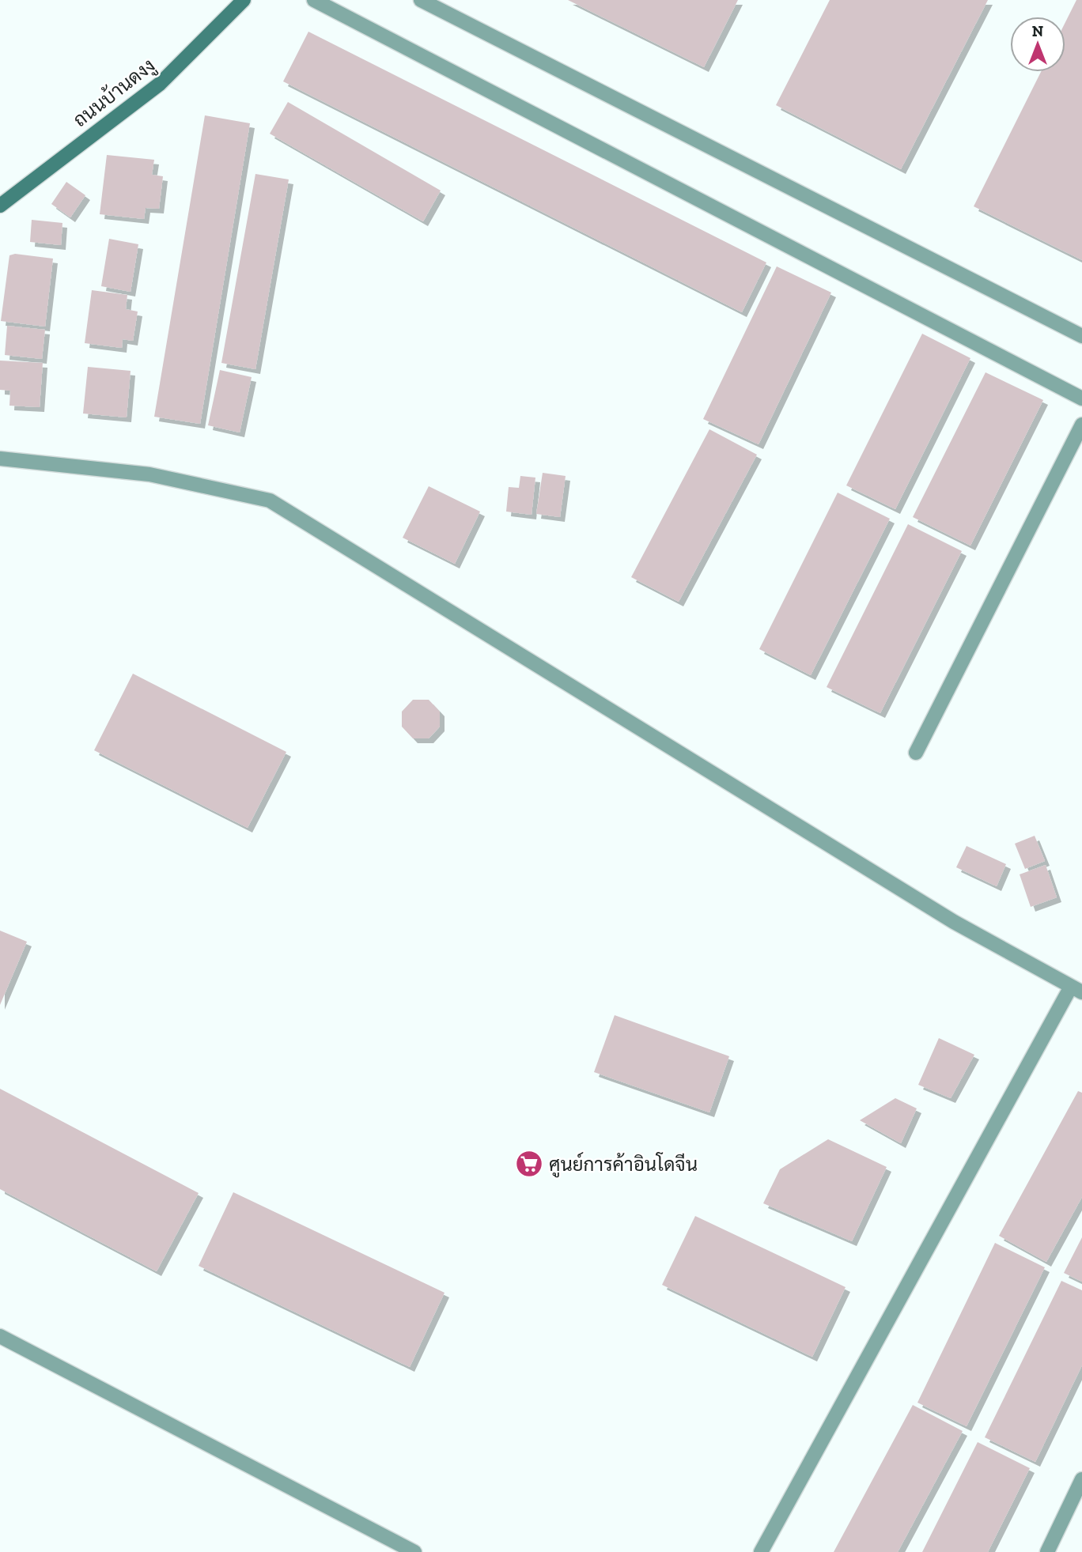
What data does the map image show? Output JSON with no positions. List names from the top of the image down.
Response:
{
  "streets": {
    "street": ["ถนนบ้านดงงู"]
  },
  "places": {
    "supermarket": ["ศูนย์การค้าอินโดจีน"]
  },
  "north": "top"
}
